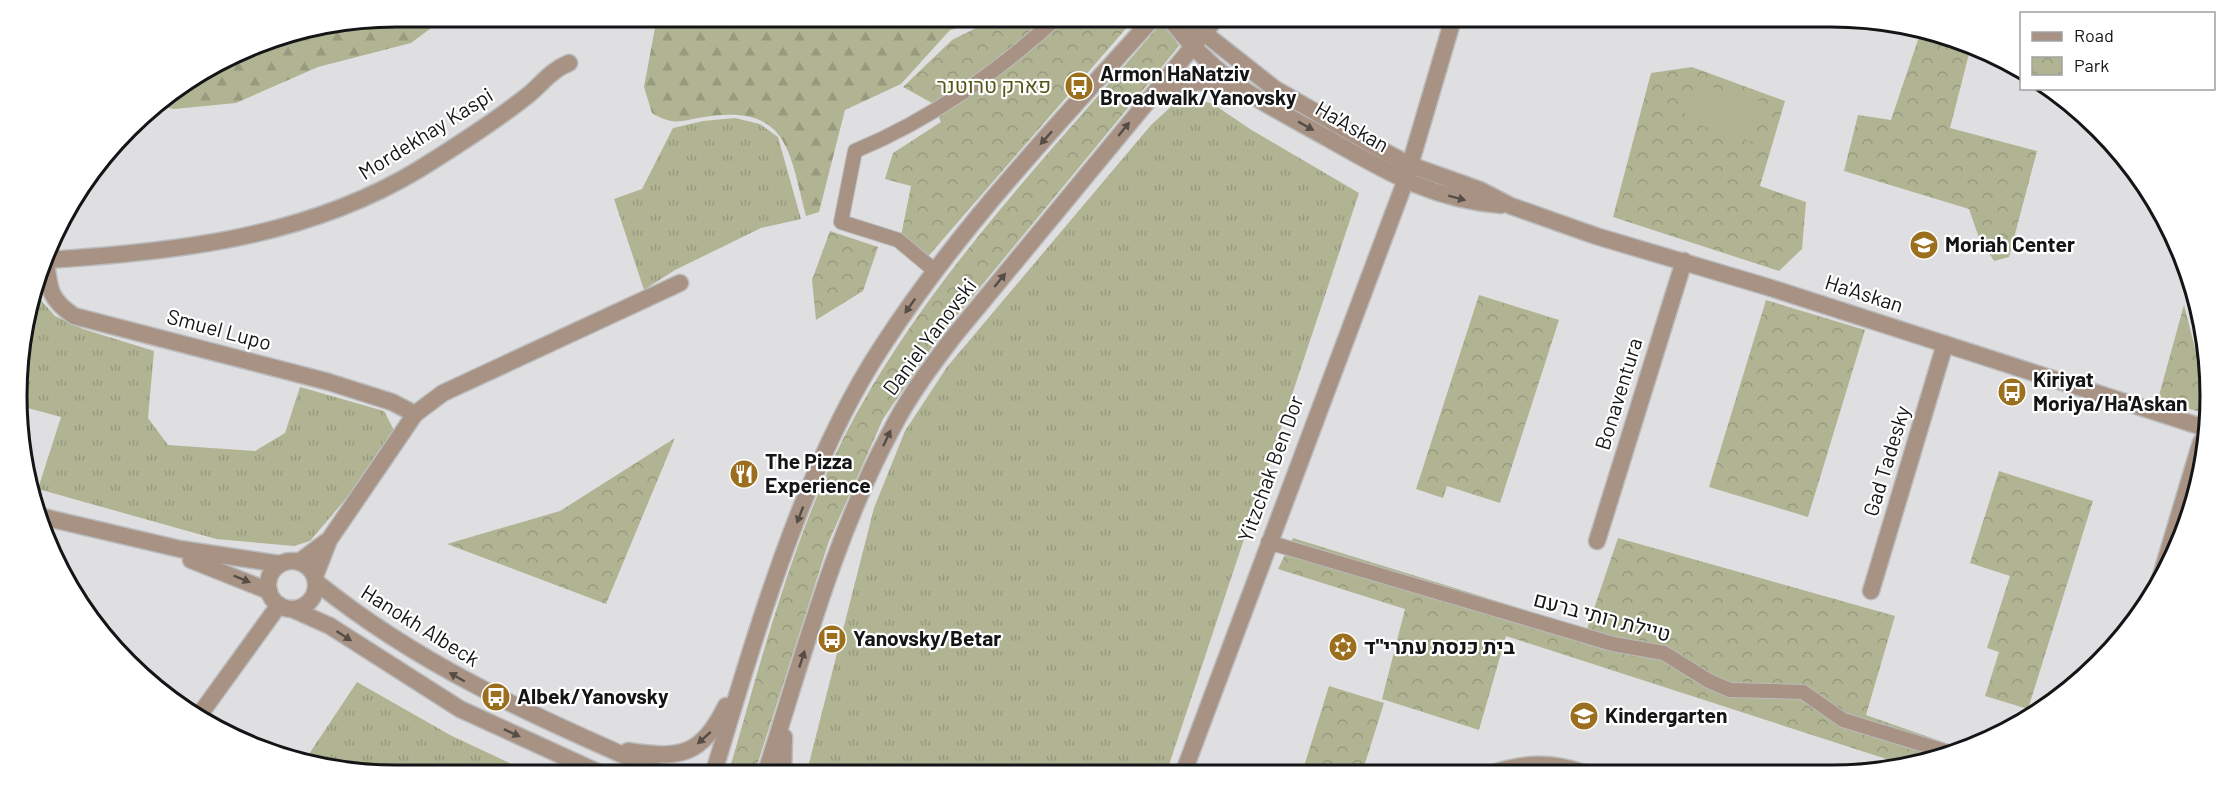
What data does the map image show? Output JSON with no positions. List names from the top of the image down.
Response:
{
  "streets": {
    "street": [
      "Ha'Askan",
      "Mordekhay Kaspi",
      "Smuel Lupo",
      "Daniel Yanovski",
      "Bonaventura",
      "Gad Tadesky",
      "Yitzchak Ben Dor",
      "טיילת רותי ברעם",
      "Hanokh Albeck"
    ]
  },
  "crossings": [
    ["Ha'Askan", "Daniel Yanovski"],
    ["Ha'Askan", "Bonaventura"],
    ["Ha'Askan", "Gad Tadesky"],
    ["Ha'Askan", "Yitzchak Ben Dor"],
    ["Yitzchak Ben Dor", "טיילת רותי ברעם"]
  ],
  "parks": ["פארק טרוטנר"],
  "places": {
    "bus stop": [
      "Armon HaNatziv Broadwalk/Yanovsky",
      "Kiriyat Moriya/Ha'Askan",
      "Yanovsky/Betar",
      "Albek/Yanovsky"
    ],
    "school or university": ["Moriah Center", "Kindergarten"],
    "restaurant": ["The Pizza Experience"],
    "synagogue": ["בית כנסת עתרי\"ד"]
  },
  "legend": ["Road", "Park"]
}
